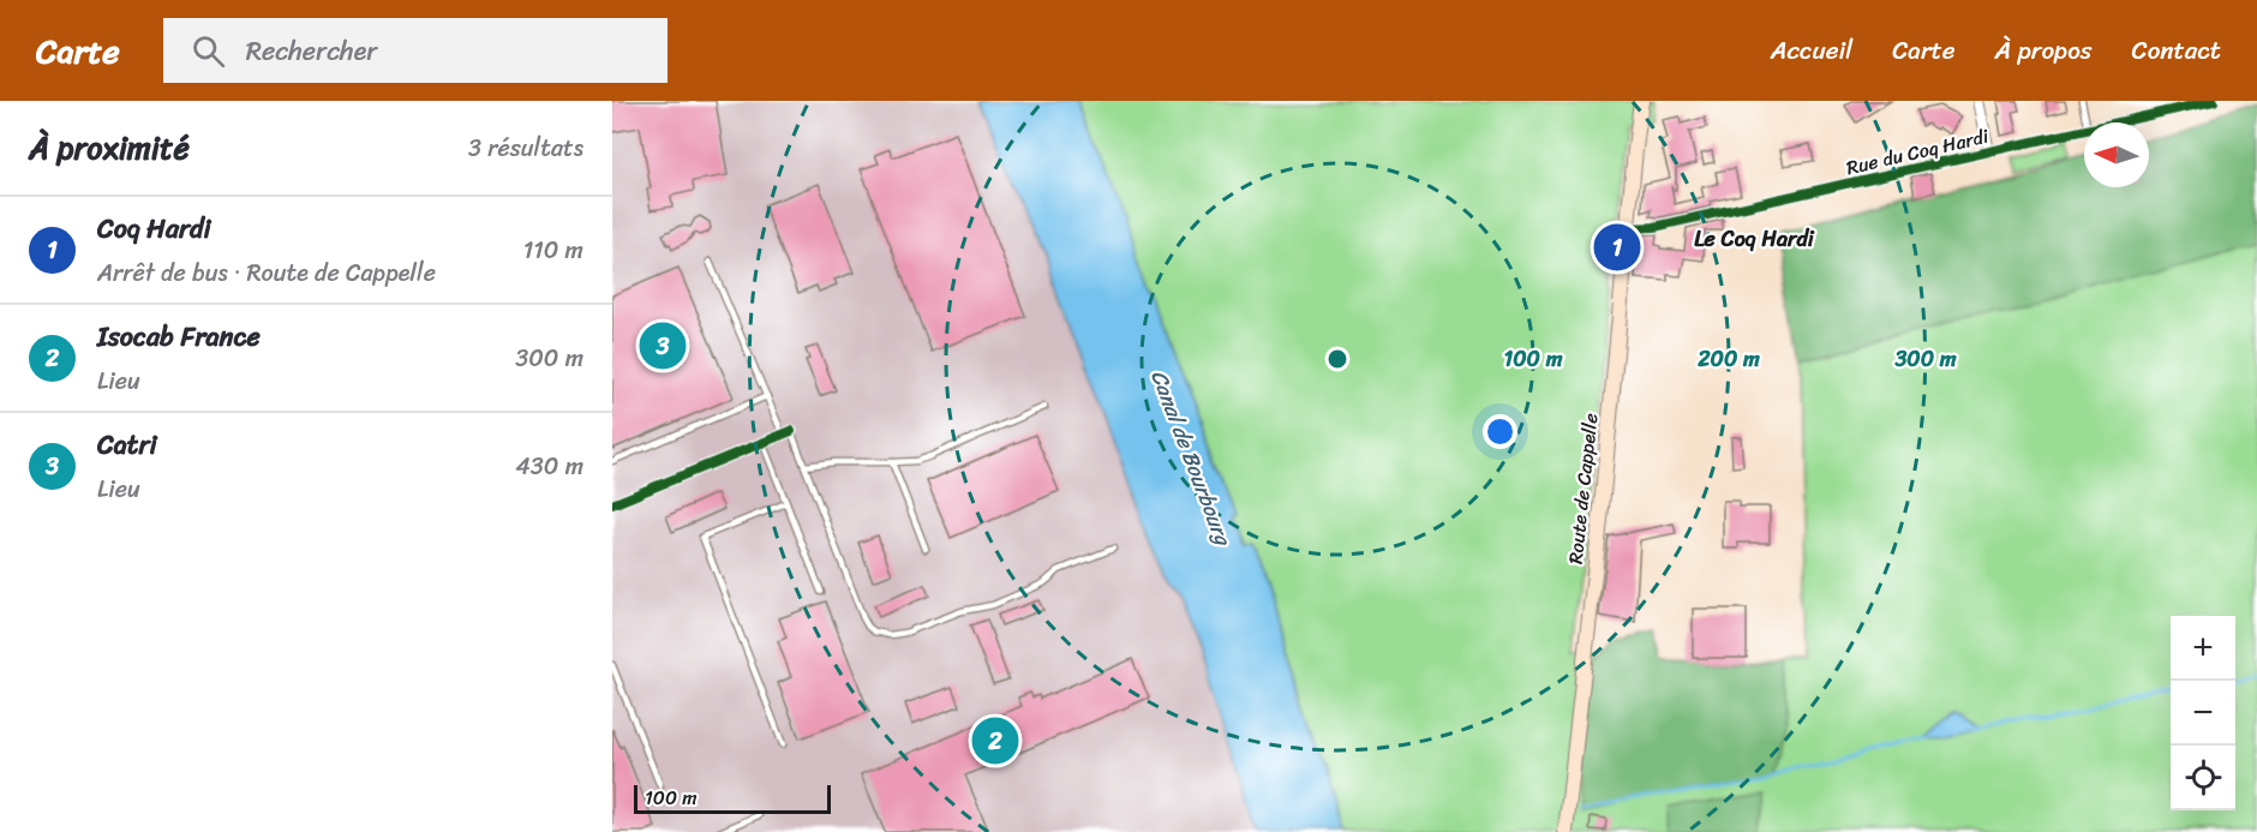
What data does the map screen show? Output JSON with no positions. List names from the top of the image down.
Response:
{
  "streets": {
    "main road": ["Route de Cappelle"],
    "street": ["Rue du Coq Hardi"]
  },
  "crossings": [
    ["Rue du Coq Hardi", "Route de Cappelle"]
  ],
  "districts": ["Le Coq Hardi"],
  "water": ["Canal de Bourbourg"],
  "scale_bar": "100 m",
  "north": "left",
  "page": {
    "header": "Carte",
    "search": "Rechercher",
    "nav": [
      "Accueil",
      "Carte",
      "À propos",
      "Contact"
    ],
    "heading": ["À proximité", "3 résultats"],
    "list": [
      {
        "mark": "1",
        "name": "Coq Hardi",
        "note": "Arrêt de bus · Route de Cappelle",
        "value": "110 m"
      },
      {
        "mark": "2",
        "name": "Isocab France",
        "note": "Lieu",
        "value": "300 m"
      },
      {
        "mark": "3",
        "name": "Catri",
        "note": "Lieu",
        "value": "430 m"
      }
    ],
    "pins": ["1", "3", "2"],
    "map_buttons": ["+", "−"],
    "scale": "100 m"
  },
  "rings": ["100 m", "200 m", "300 m"]
}
